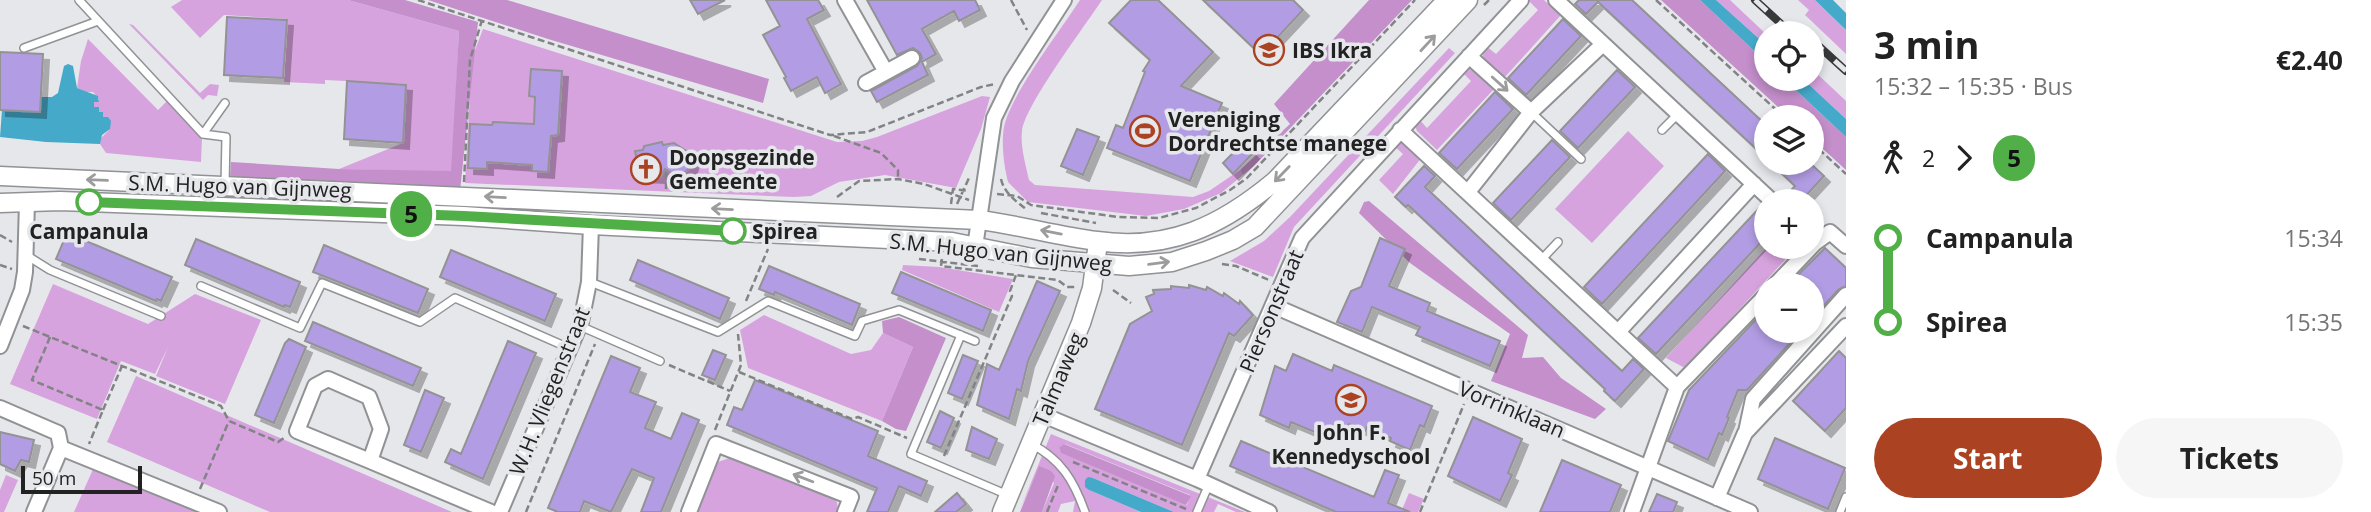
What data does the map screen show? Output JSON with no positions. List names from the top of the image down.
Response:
{
  "streets": {
    "street": [
      "S.M. Hugo van Gijnweg",
      "Piersonstraat",
      "Talmaweg",
      "W.H. Vliegenstraat",
      "Vorrinklaan"
    ]
  },
  "crossings": [
    ["S.M. Hugo van Gijnweg", "Talmaweg"],
    ["S.M. Hugo van Gijnweg", "W.H. Vliegenstraat"],
    ["Piersonstraat", "Vorrinklaan"]
  ],
  "places": {
    "school or university": ["IBS Ikra", "John F. Kennedyschool"],
    "sports": ["Vereniging Dordrechtse manege"],
    "church": ["Doopsgezinde Gemeente"],
    "other": ["Campanula", "Spirea"]
  },
  "lines": ["bus line 5"],
  "scale_bar": "50 m",
  "page": {
    "on_map": "5",
    "heading": ["3 min", "15:32 – 15:35 · Bus", "€2.40"],
    "map_buttons": ["+", "−"],
    "legs": ["2", "5"],
    "list": [
      {
        "name": "Campanula",
        "value": "15:34"
      },
      {
        "name": "Spirea",
        "value": "15:35"
      }
    ],
    "buttons": ["Start", "Tickets"],
    "scale": "50 m"
  }
}
